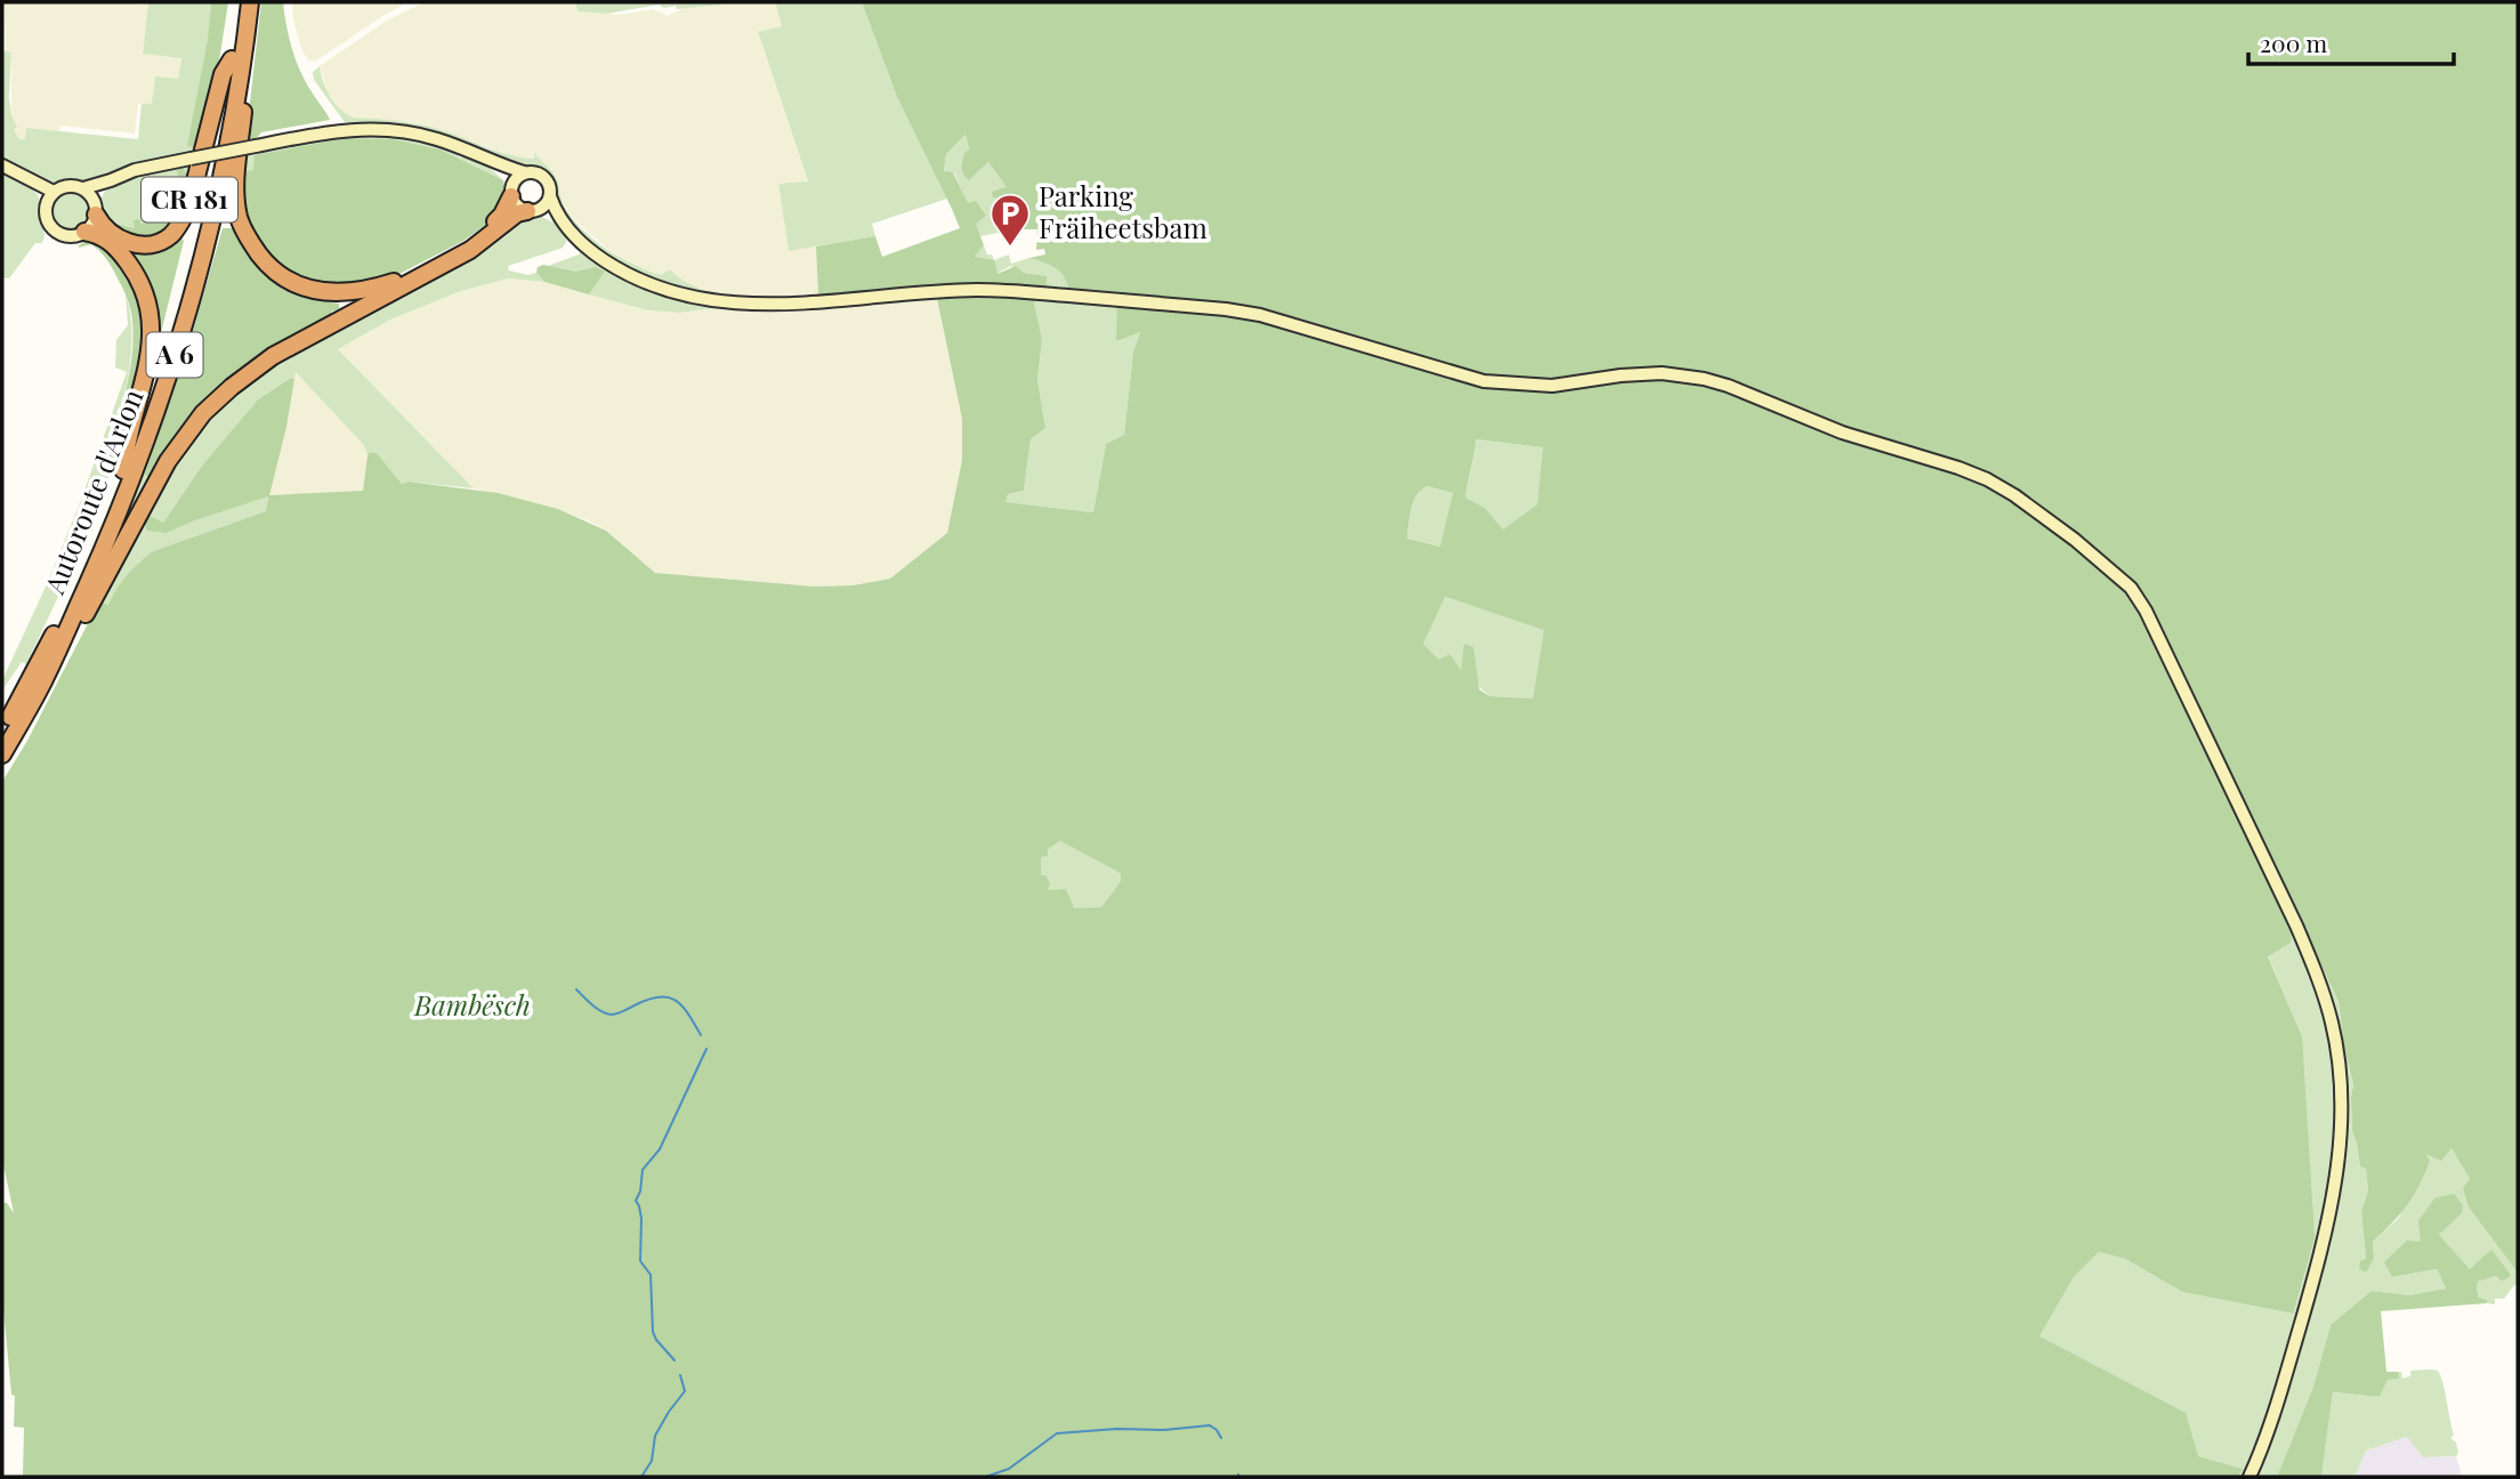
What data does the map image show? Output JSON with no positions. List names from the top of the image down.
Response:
{
  "streets": {
    "highway": ["CR 181", "A 6", "Autoroute d'Arlon"]
  },
  "crossings": [
    ["CR 181", "A 6"],
    ["CR 181", "Autoroute d'Arlon"],
    ["A 6", "Autoroute d'Arlon"]
  ],
  "parks": ["Bambësch"],
  "places": {
    "parking": ["Parking Fräiheetsbam"]
  },
  "scale_bar": "200 m"
}
